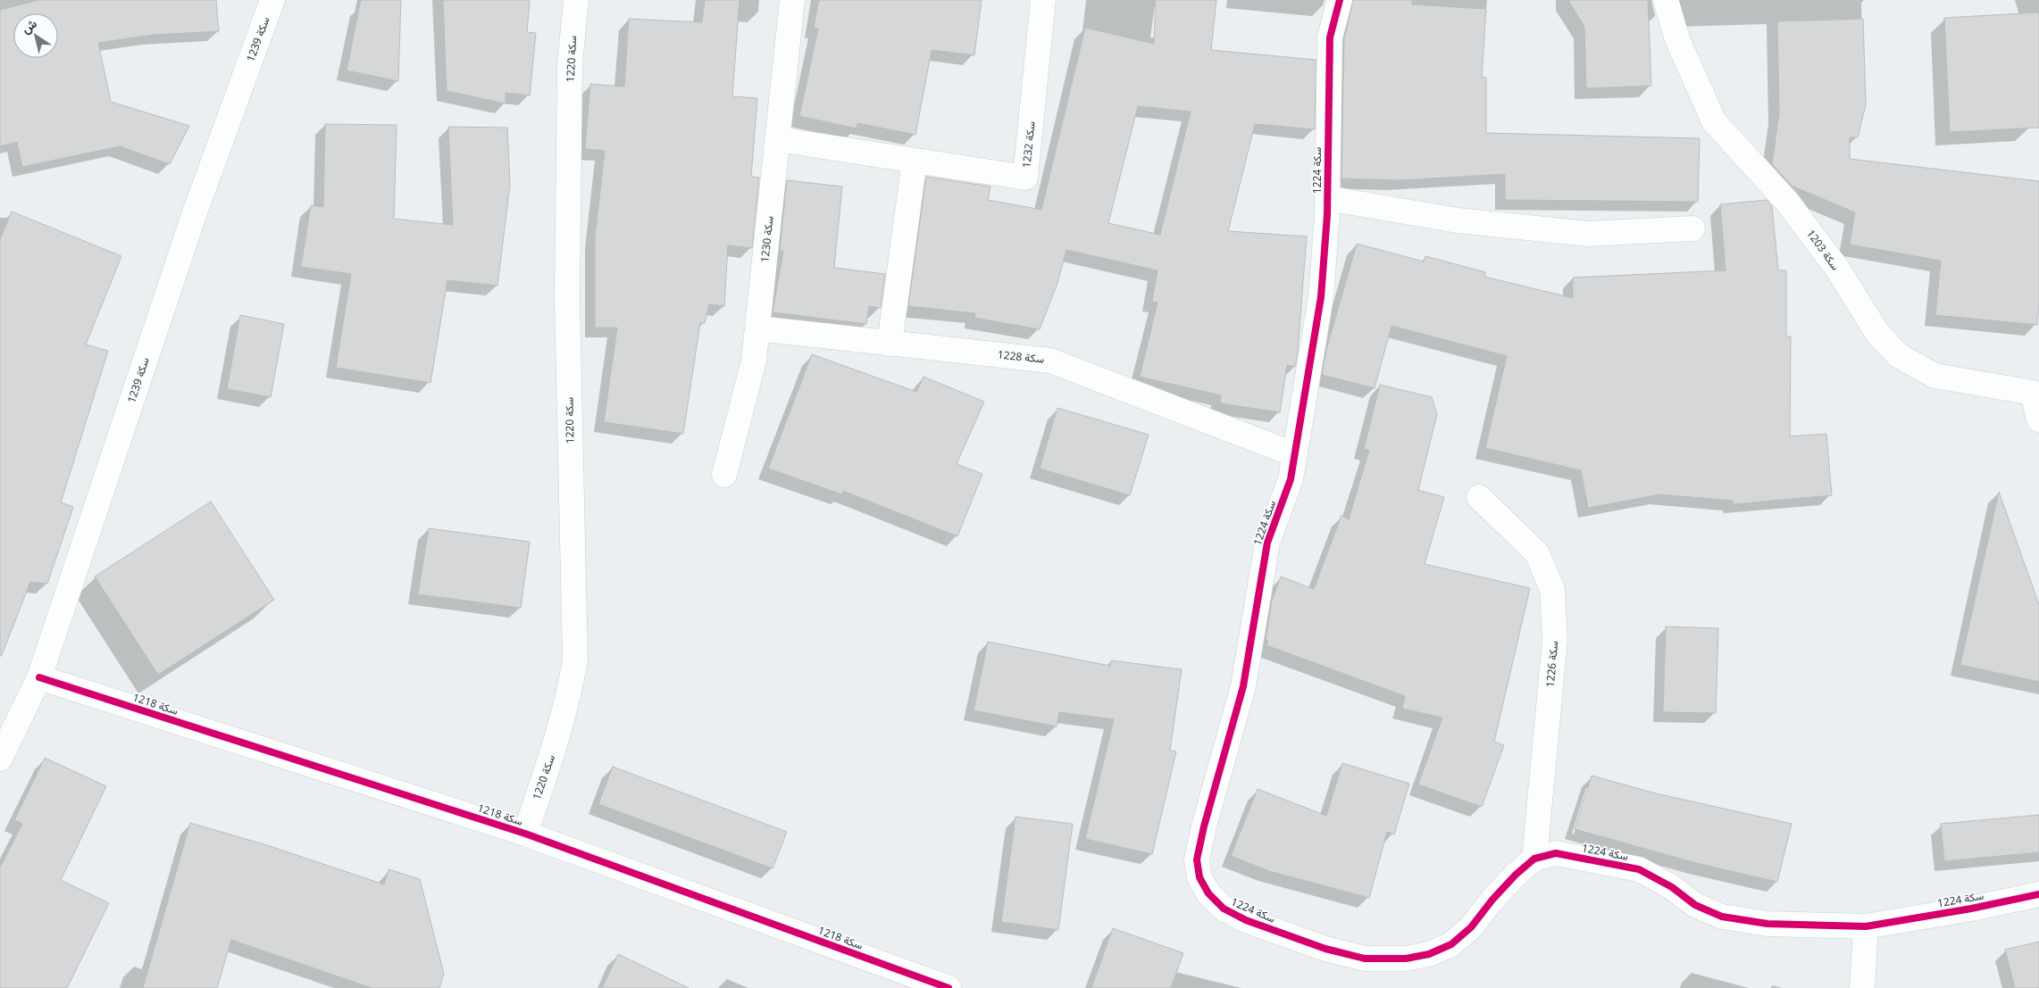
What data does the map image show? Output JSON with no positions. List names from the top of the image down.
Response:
{
  "streets": {
    "street": [
      "سكة 1239",
      "سكة 1220",
      "سكة 1232",
      "سكة 1224",
      "سكة 1230",
      "سكة 1203",
      "سكة 1228",
      "سكة 1226",
      "سكة 1218"
    ]
  },
  "crossings": [
    ["سكة 1239", "سكة 1218"],
    ["سكة 1220", "سكة 1218"],
    ["سكة 1232", "سكة 1230"],
    ["سكة 1224", "سكة 1228"],
    ["سكة 1224", "سكة 1226"],
    ["سكة 1230", "سكة 1228"]
  ],
  "north": "top left"
}
